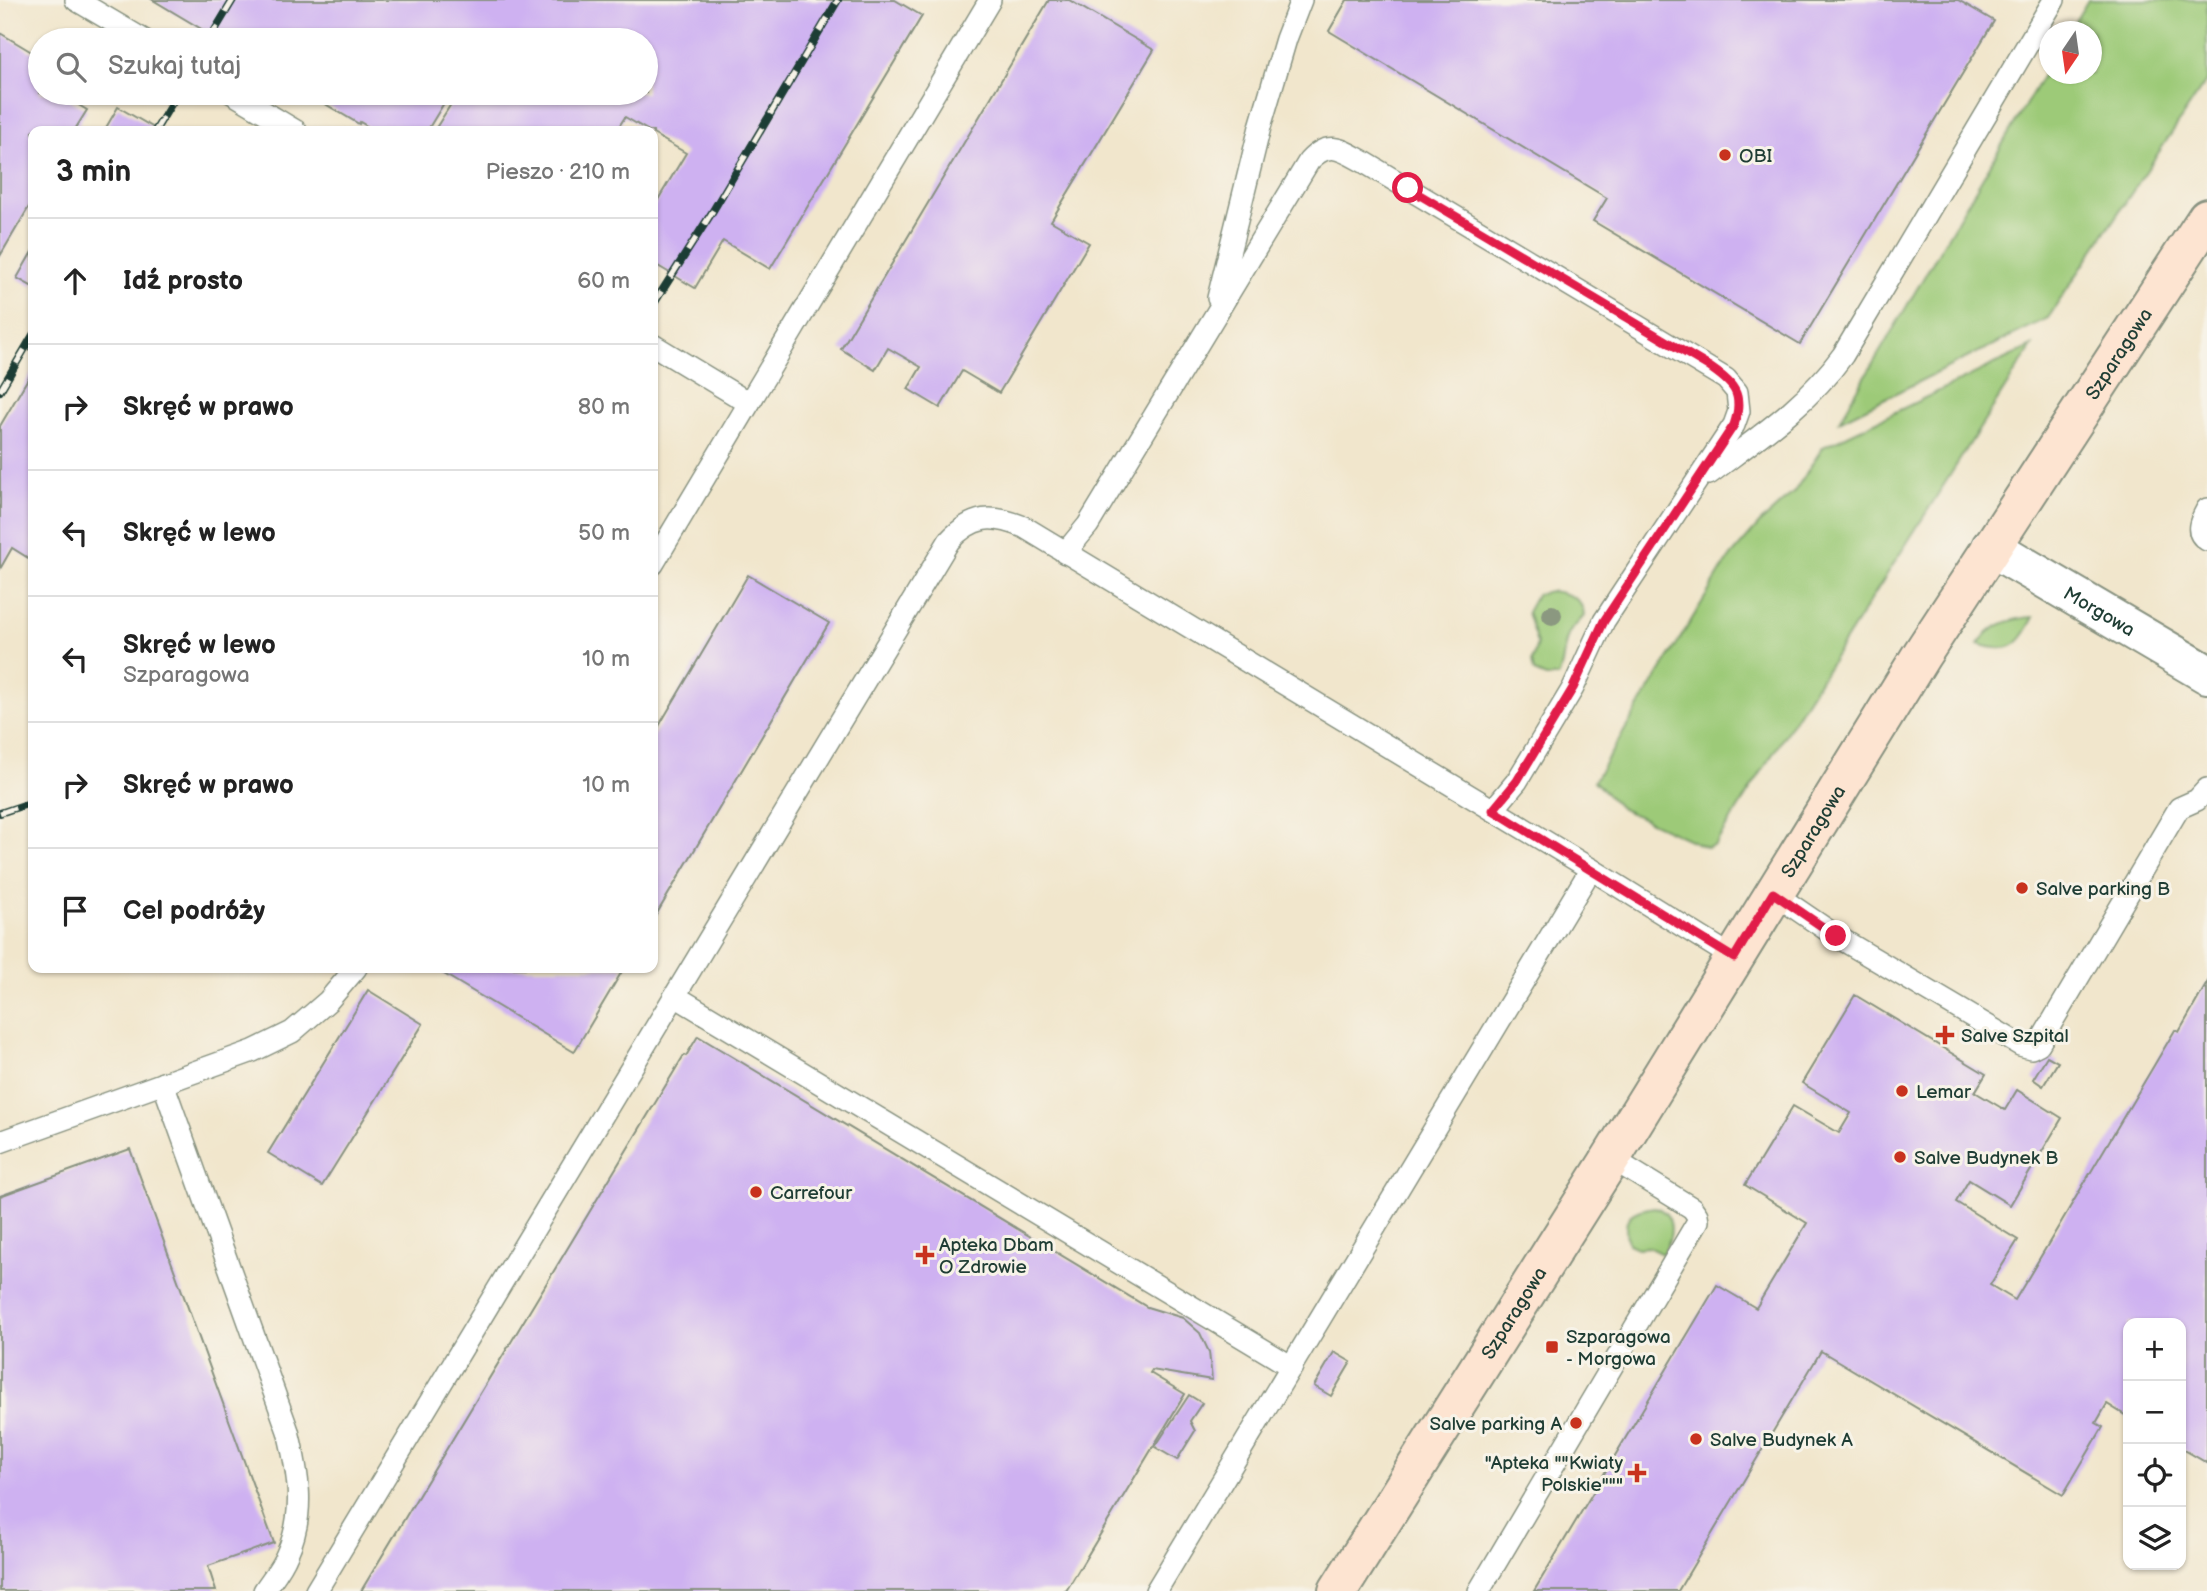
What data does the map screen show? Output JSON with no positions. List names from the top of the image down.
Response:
{
  "streets": {
    "street": ["Szparagowa", "Morgowa"]
  },
  "crossings": [
    ["Szparagowa", "Morgowa"]
  ],
  "places": {
    "other": [
      "OBI",
      "Salve parking B",
      "Lemar",
      "Salve Budynek B",
      "Carrefour",
      "Salve parking A",
      "Salve Budynek A"
    ],
    "health": ["Salve Szpital", "Apteka Dbam O Zdrowie", "\"Apteka \"\"Kwiaty Polskie\"\"\""],
    "transit": ["Szparagowa - Morgowa"]
  },
  "north": "bottom",
  "page": {
    "search": "Szukaj tutaj",
    "heading": ["3 min", "Pieszo · 210 m"],
    "list": [
      ["Idź prosto", "60 m"],
      ["Skręć w prawo", "80 m"],
      ["Skręć w lewo", "50 m"],
      ["Skręć w lewo", "Szparagowa", "10 m"],
      ["Skręć w prawo", "10 m"],
      "Cel podróży"
    ],
    "map_buttons": ["+", "−"]
  }
}
